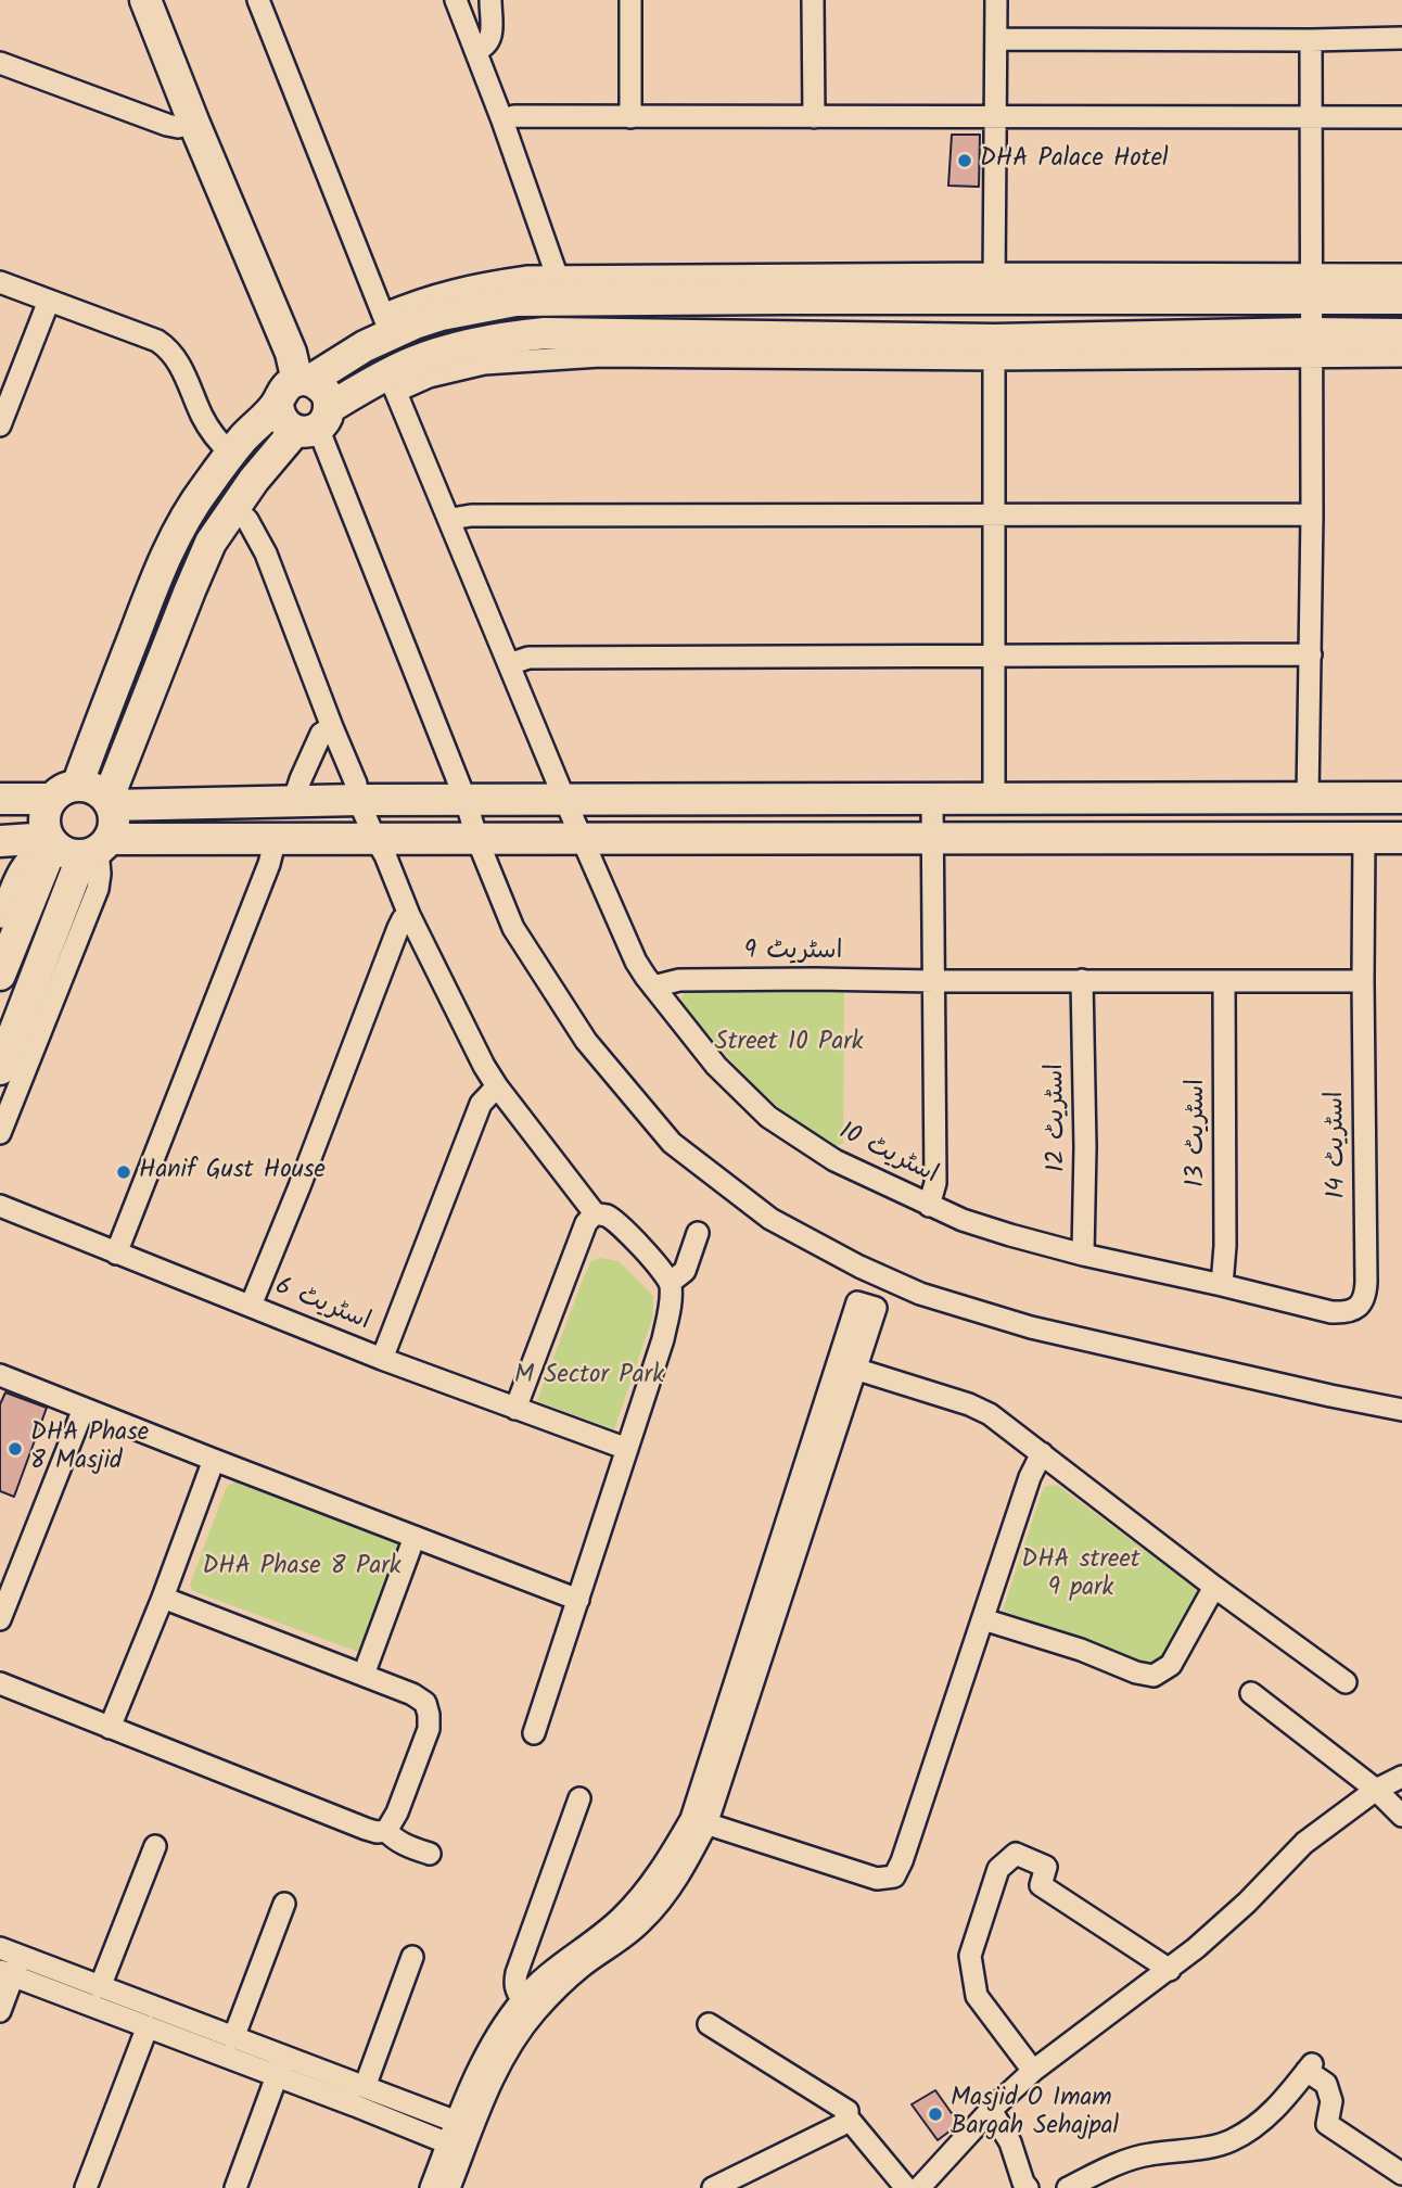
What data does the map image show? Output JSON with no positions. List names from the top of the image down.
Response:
{
  "streets": {
    "street": [
      "اسٹریٹ 9",
      "اسٹریٹ 12",
      "اسٹریٹ 13",
      "اسٹریٹ 14",
      "اسٹریٹ 10",
      "اسٹریٹ 6"
    ]
  },
  "crossings": [
    ["اسٹریٹ 9", "اسٹریٹ 12"],
    ["اسٹریٹ 9", "اسٹریٹ 13"],
    ["اسٹریٹ 9", "اسٹریٹ 14"],
    ["اسٹریٹ 9", "اسٹریٹ 10"],
    ["اسٹریٹ 12", "اسٹریٹ 10"],
    ["اسٹریٹ 13", "اسٹریٹ 10"],
    ["اسٹریٹ 14", "اسٹریٹ 10"]
  ],
  "parks": [
    "Street 10 Park",
    "M Sector Park",
    "DHA street 9 park",
    "DHA Phase 8 Park"
  ],
  "places": [
    "DHA Palace Hotel",
    "Hanif Gust House",
    "DHA Phase 8 Masjid",
    "Masjid O Imam Bargah Sehajpal"
  ]
}
